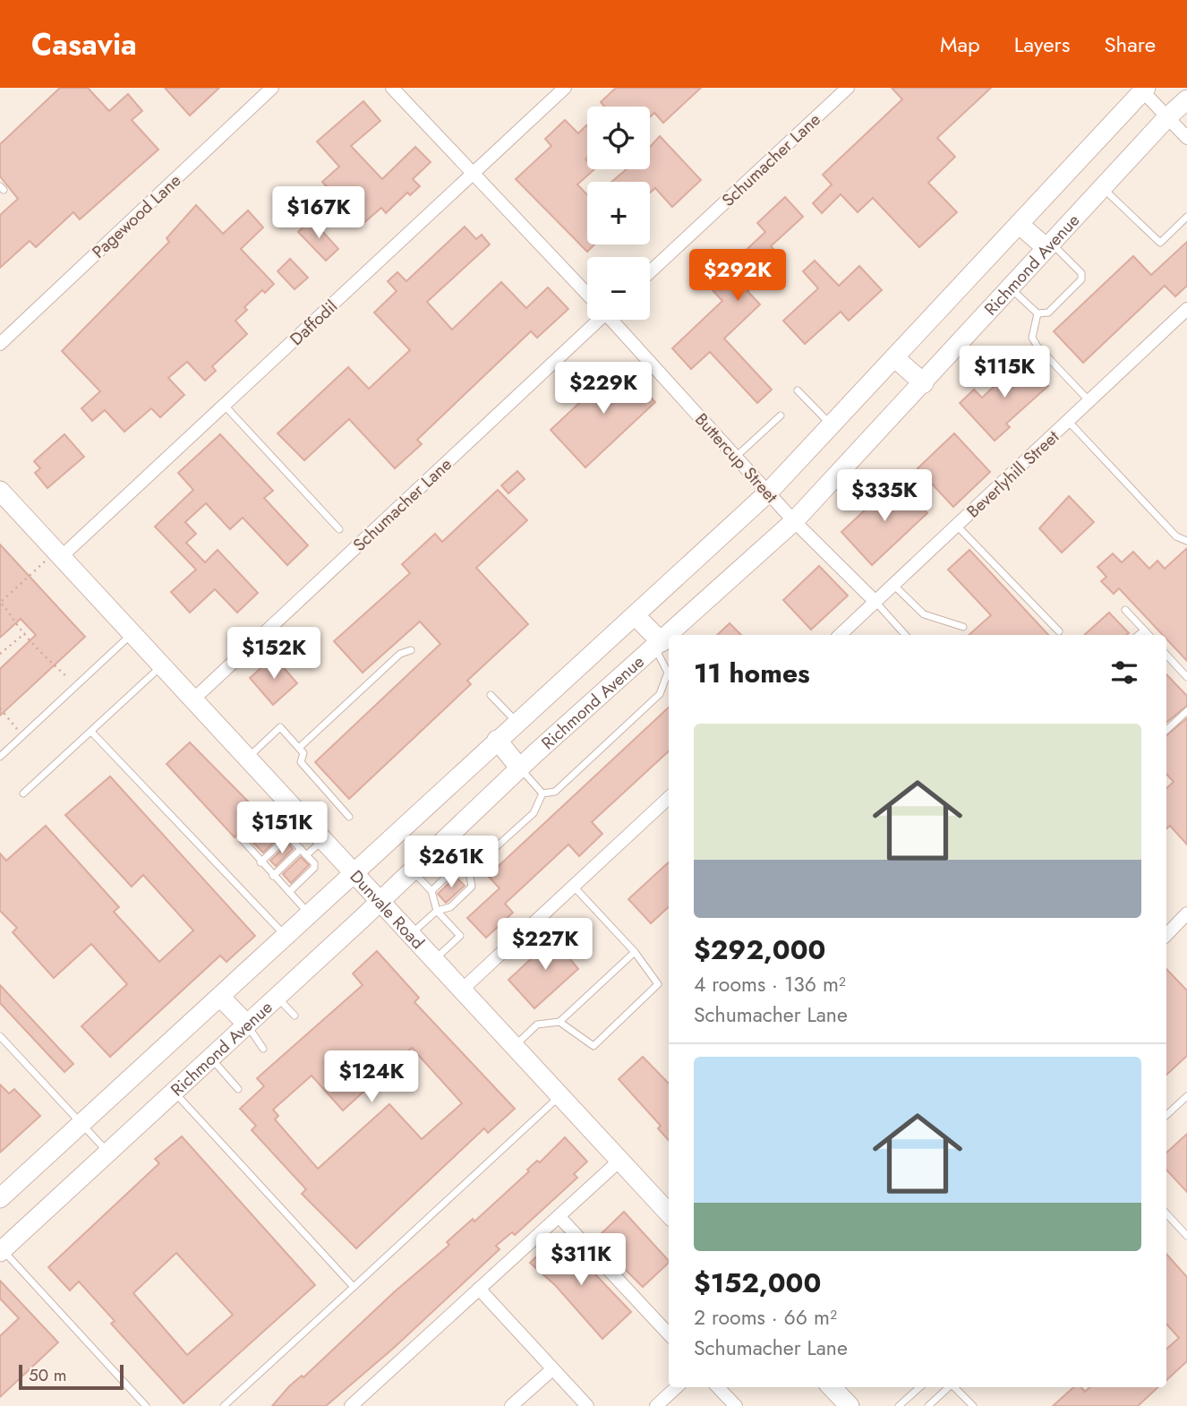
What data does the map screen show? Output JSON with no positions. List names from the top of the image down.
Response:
{
  "streets": {
    "main road": ["Richmond Avenue", "Dunvale Road"],
    "street": [
      "Schumacher Lane",
      "Pagewood Lane",
      "Daffodil",
      "Buttercup Street",
      "Beverlyhill Street"
    ]
  },
  "crossings": [
    ["Schumacher Lane", "Dunvale Road"],
    ["Richmond Avenue", "Buttercup Street"],
    ["Richmond Avenue", "Dunvale Road"],
    ["Daffodil", "Buttercup Street"],
    ["Daffodil", "Dunvale Road"],
    ["Buttercup Street", "Beverlyhill Street"]
  ],
  "scale_bar": "50 m",
  "page": {
    "header": "Casavia",
    "nav": ["Map", "Layers", "Share"],
    "map_buttons": ["+", "−"],
    "price": [
      "$167K",
      "$292K",
      "$115K",
      "$229K",
      "$335K",
      "$152K",
      "$151K",
      "$261K",
      "$227K",
      "$124K",
      "$311K"
    ],
    "heading": "11 homes",
    "list": [
      {
        "name": "$292,000",
        "note": "4 rooms · 136 m² · Schumacher Lane"
      },
      {
        "name": "$152,000",
        "note": "2 rooms · 66 m² · Schumacher Lane"
      }
    ],
    "scale": "50 m"
  }
}
